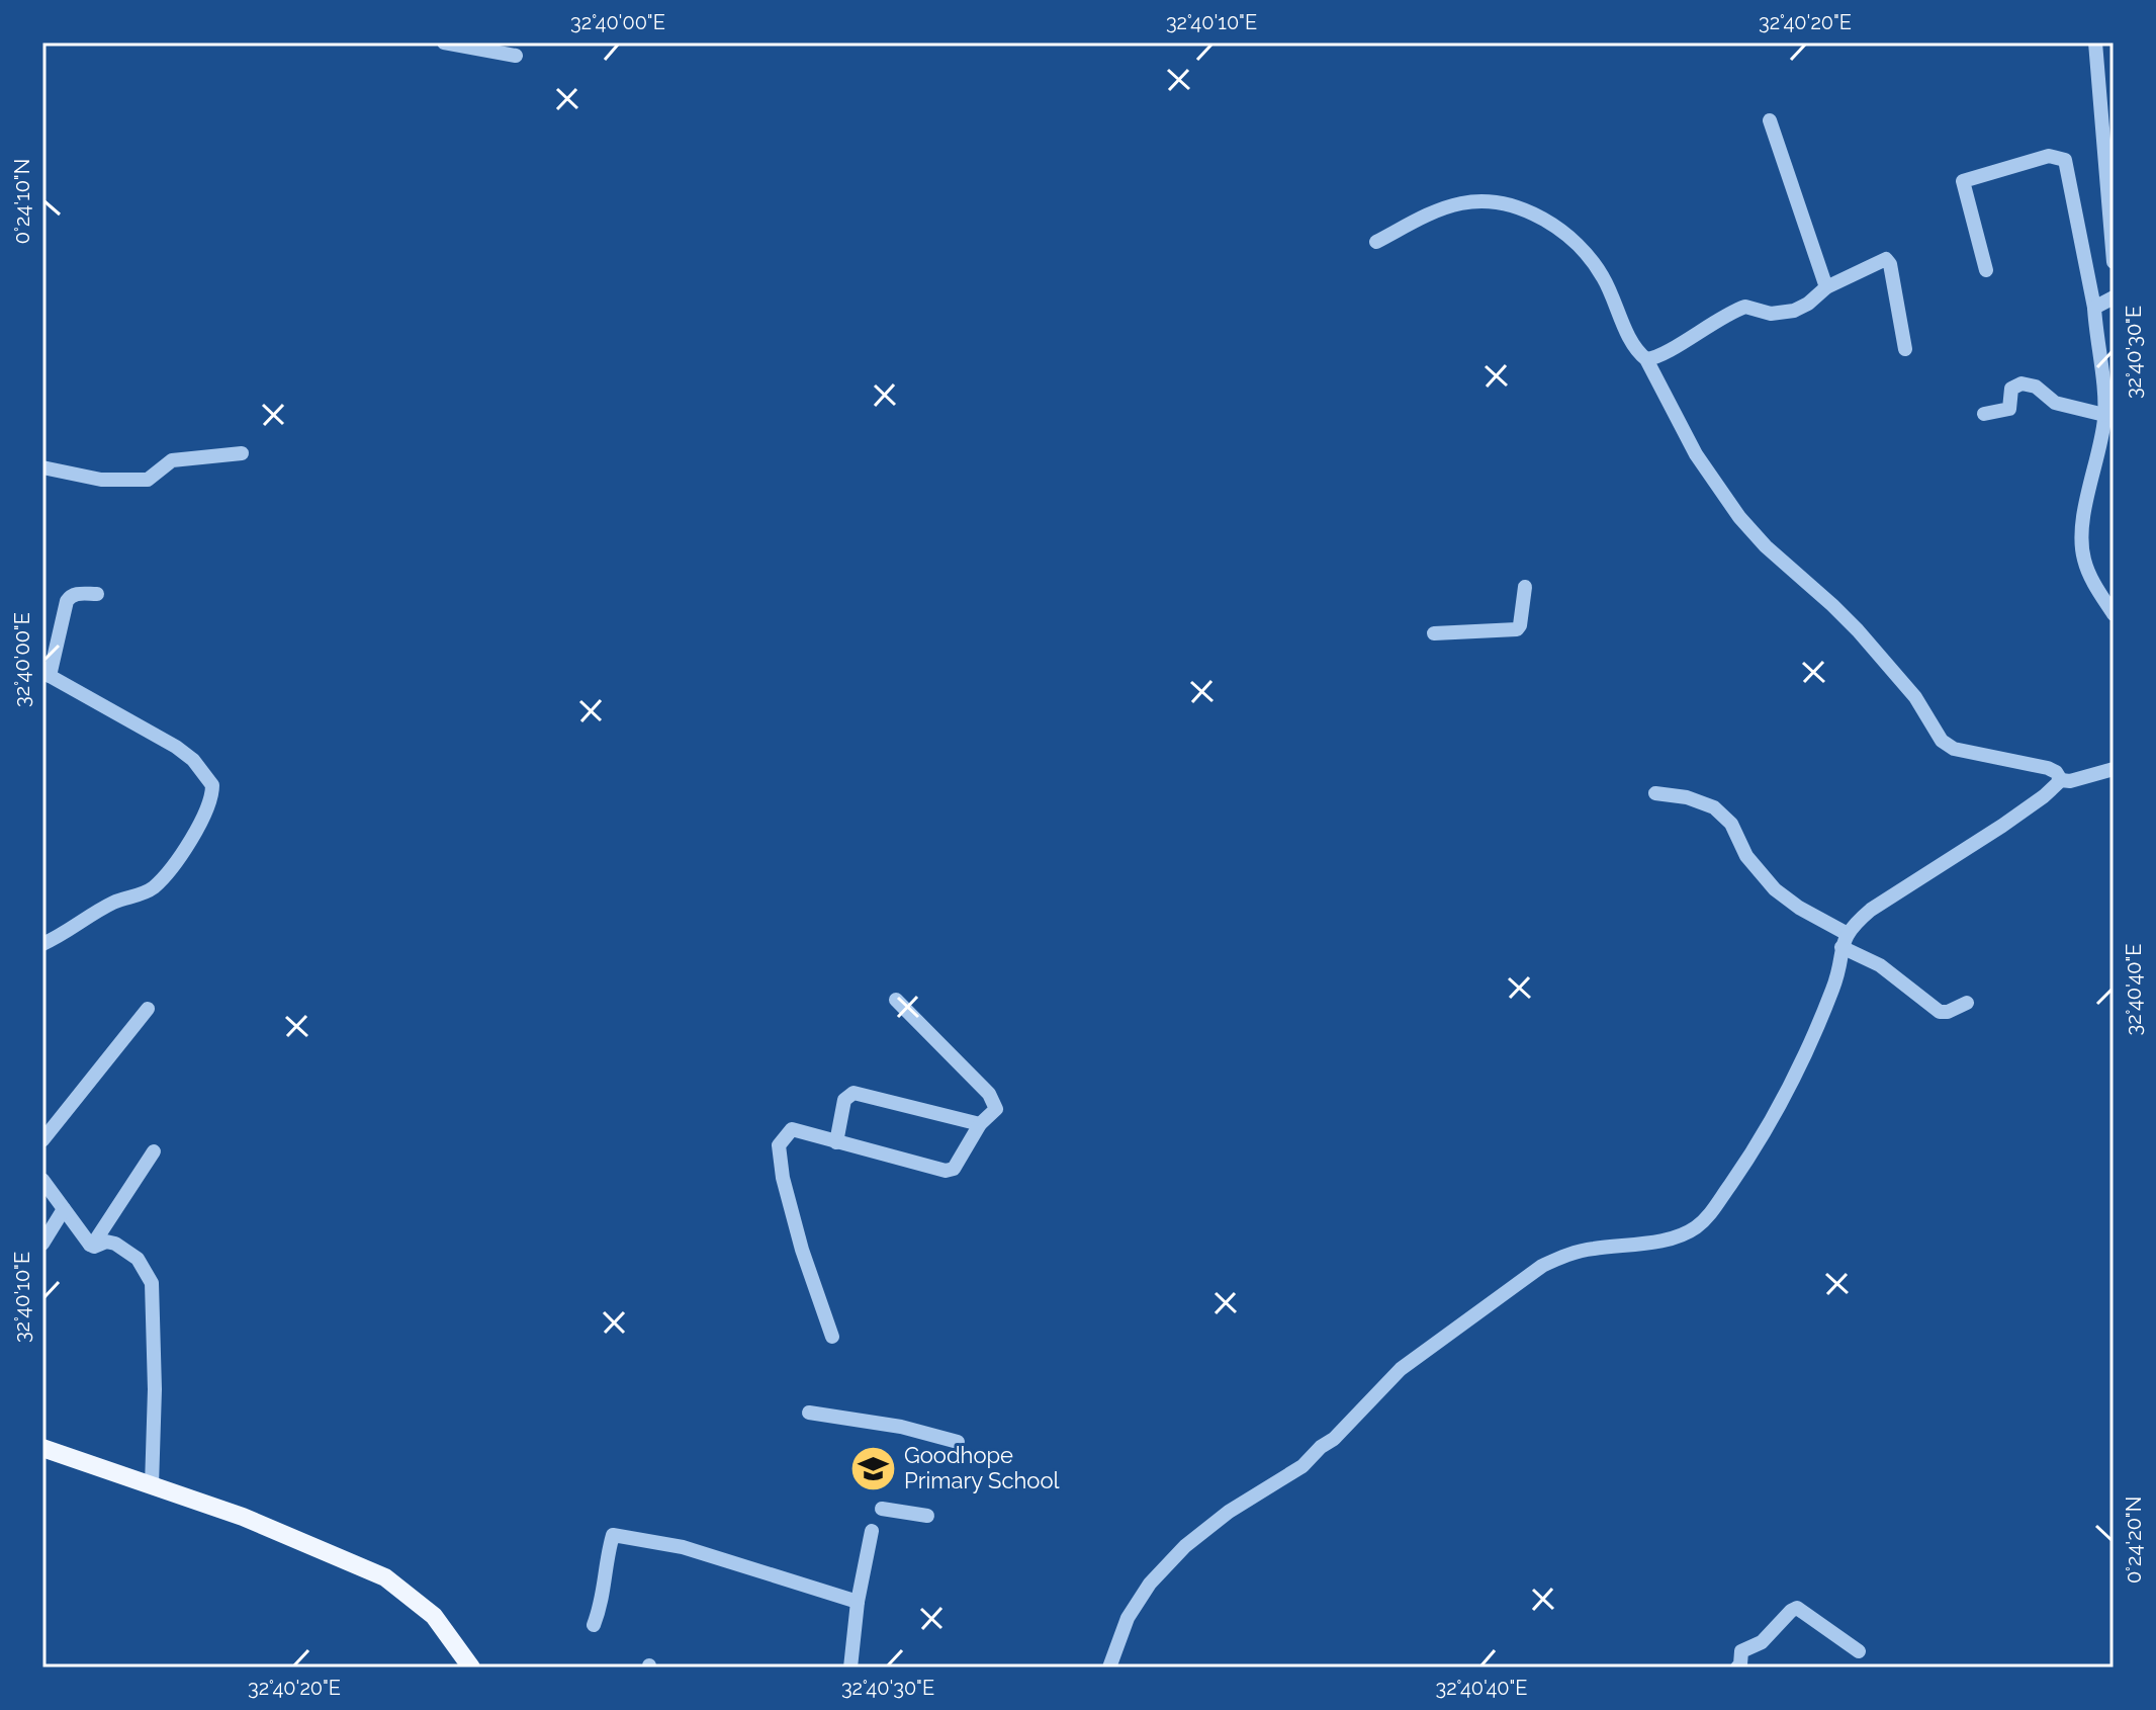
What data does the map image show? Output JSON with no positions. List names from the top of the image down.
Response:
{
  "places": {
    "school or university": ["Goodhope Primary School"]
  },
  "coordinates": [
    "32°40'00\"E",
    "32°40'10\"E",
    "32°40'20\"E",
    "0°24'10\"N",
    "32°40'30\"E",
    "32°40'40\"E",
    "0°24'20\"N"
  ]
}
